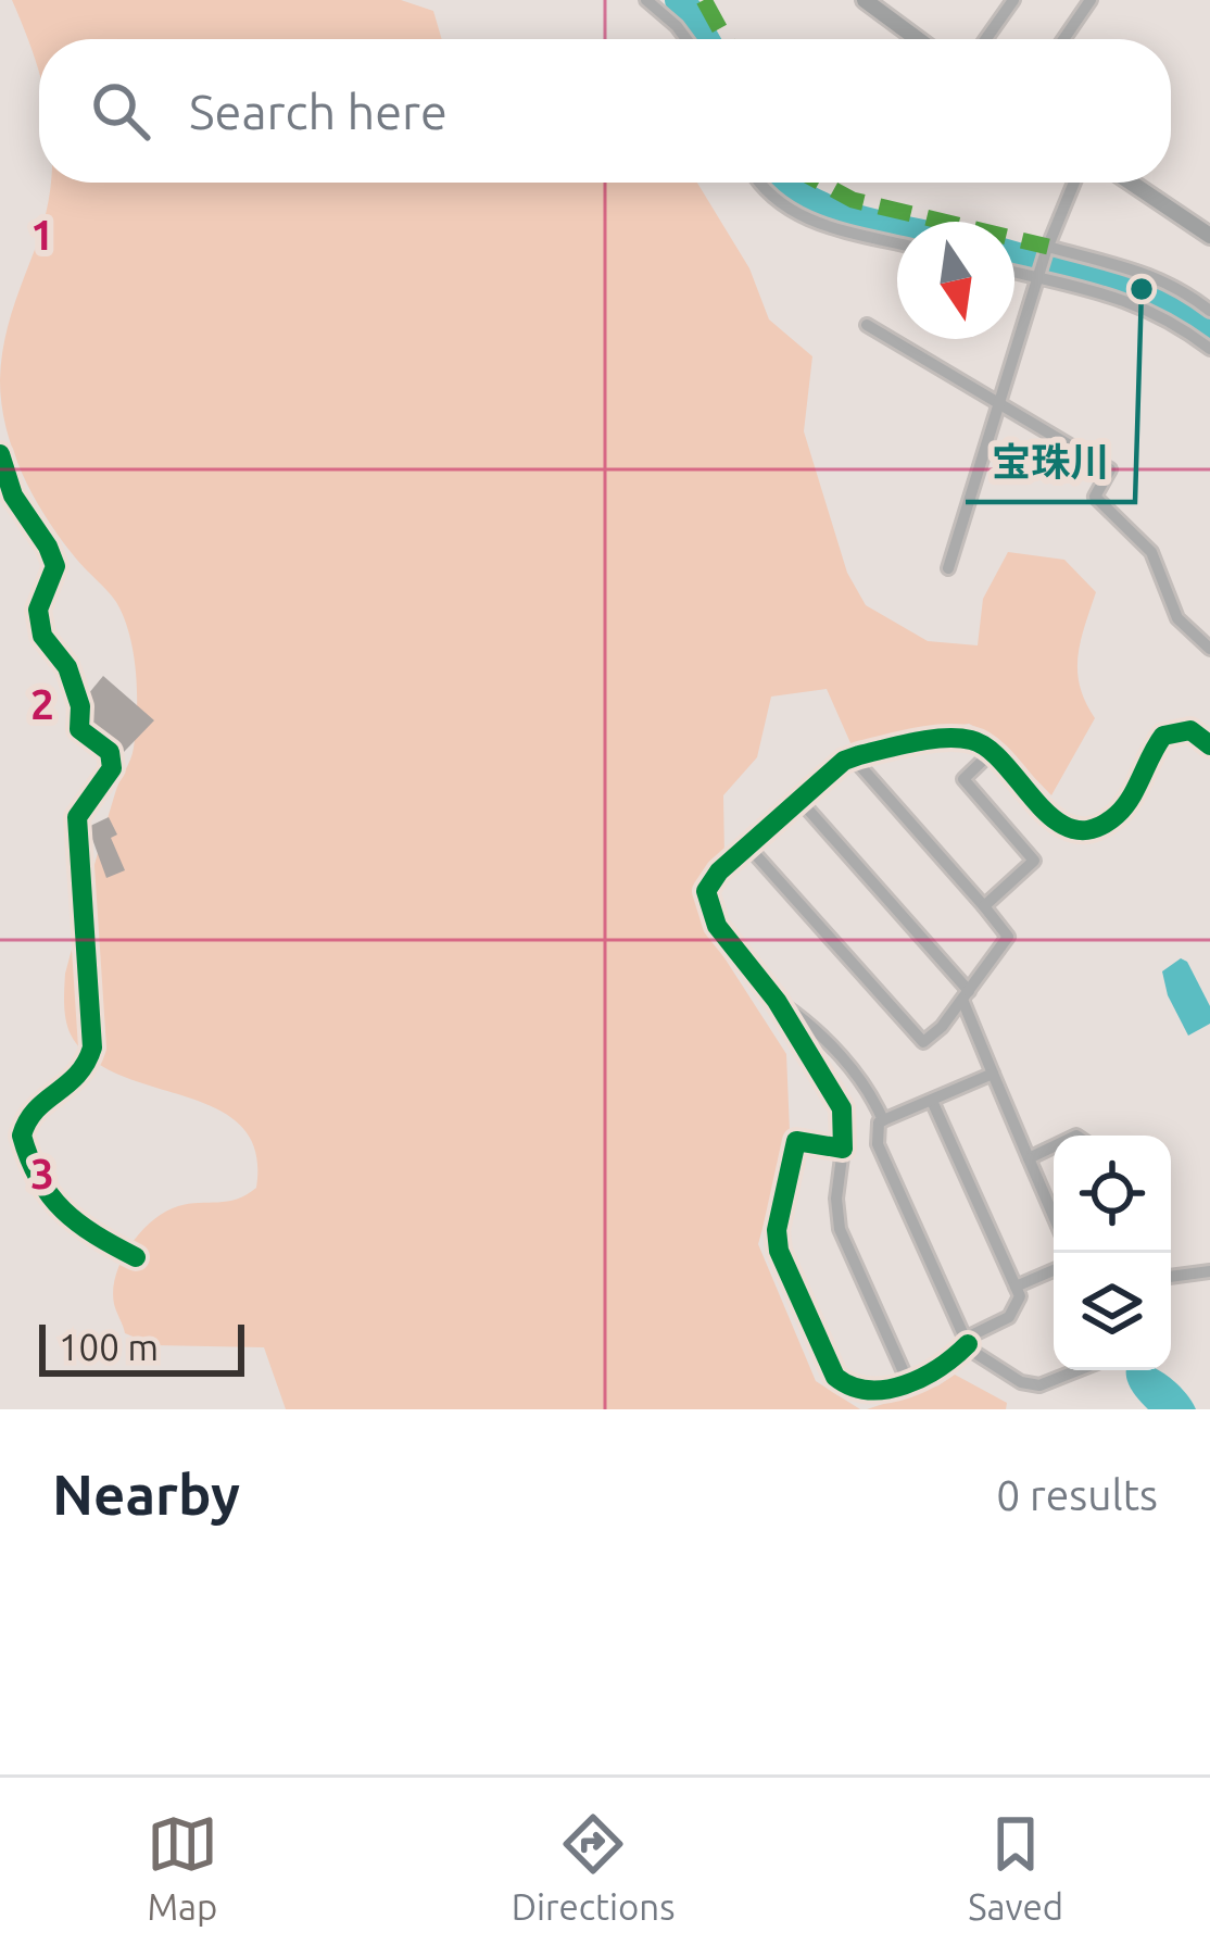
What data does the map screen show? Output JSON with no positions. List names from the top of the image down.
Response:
{
  "places": ["宝珠川"],
  "scale_bar": "100 m",
  "north": "bottom",
  "page": {
    "search": "Search here",
    "scale": "100 m",
    "heading": ["Nearby", "0 results"],
    "nav": ["Map", "Directions", "Saved"]
  },
  "grid": {
    "rows": ["1", "2", "3"]
  }
}
